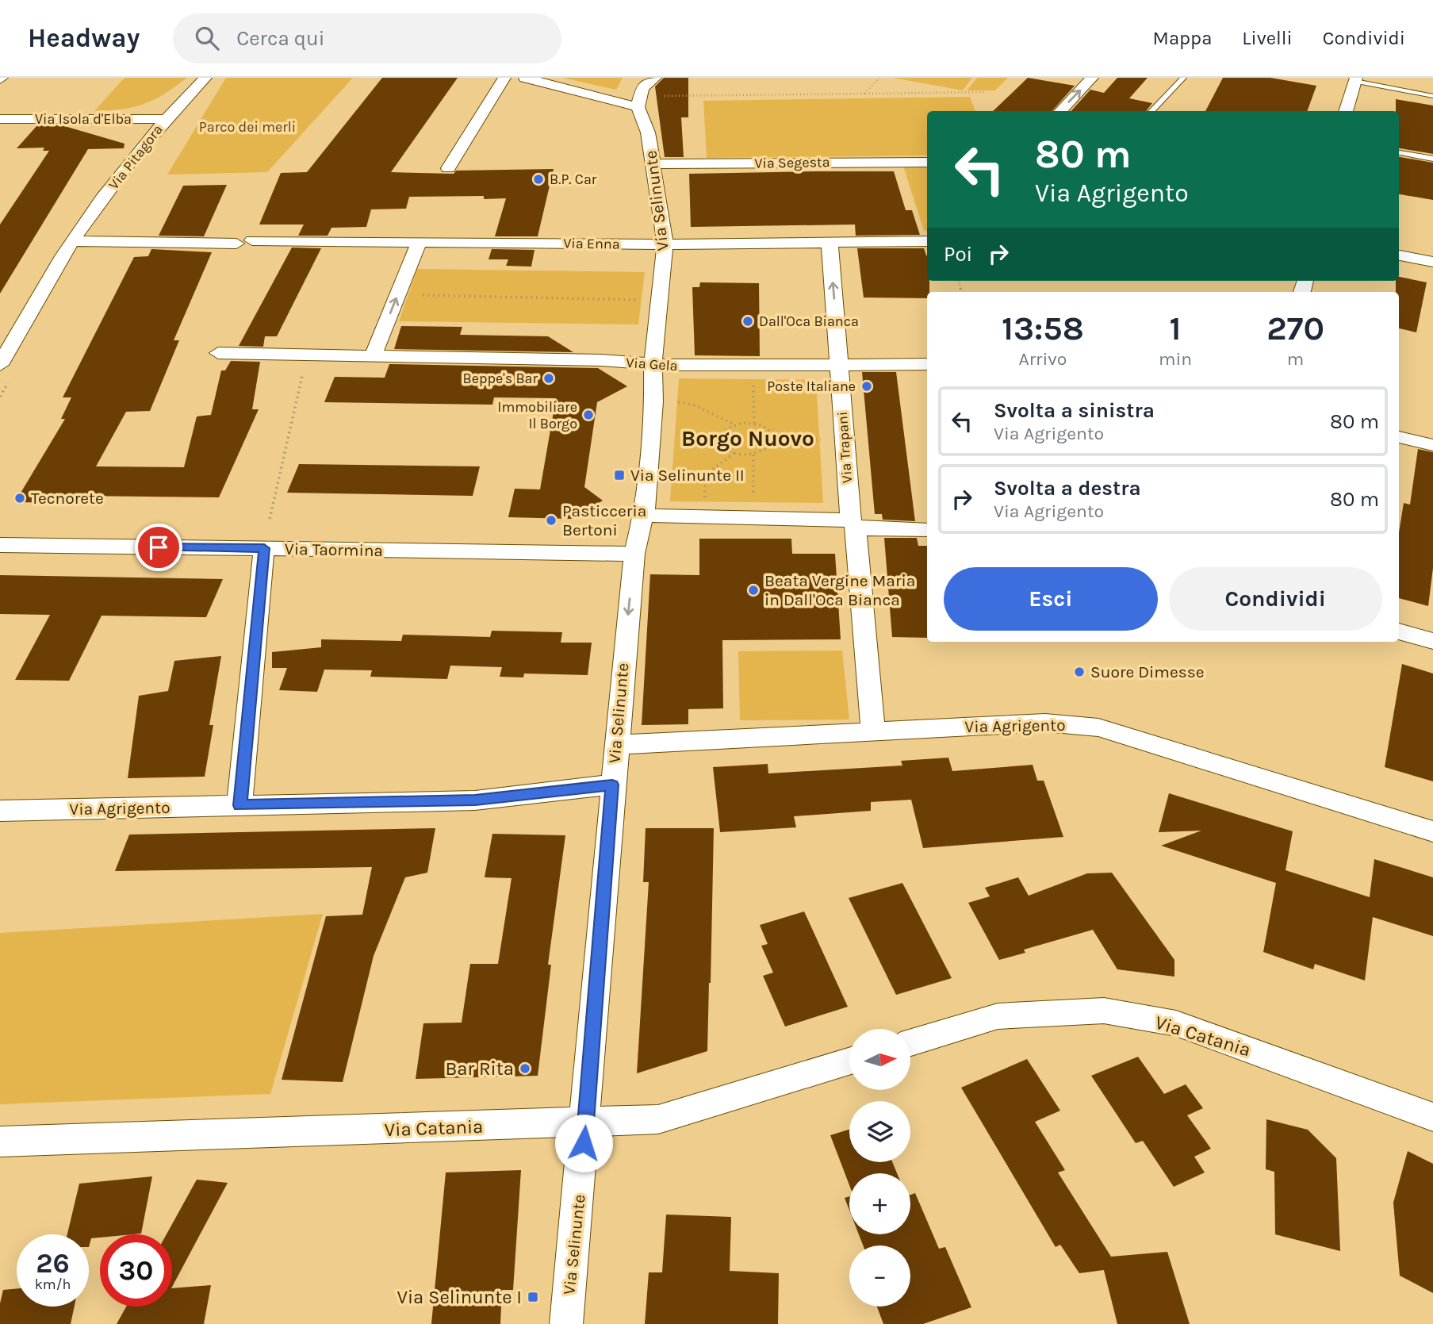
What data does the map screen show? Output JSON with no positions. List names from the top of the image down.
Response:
{
  "streets": {
    "street": [
      "Via Isola d'Elba",
      "Via Pitagora",
      "Via Segesta",
      "Via Selinunte",
      "Via Enna",
      "Via Gela",
      "Via Trapani",
      "Via Taormina",
      "Via Agrigento",
      "Via Catania"
    ]
  },
  "crossings": [
    ["Via Isola d'Elba", "Via Pitagora"],
    ["Via Pitagora", "Via Enna"],
    ["Via Segesta", "Via Selinunte"],
    ["Via Selinunte", "Via Enna"],
    ["Via Selinunte", "Via Gela"],
    ["Via Selinunte", "Via Taormina"],
    ["Via Selinunte", "Via Agrigento"],
    ["Via Selinunte", "Via Catania"],
    ["Via Enna", "Via Trapani"],
    ["Via Gela", "Via Trapani"],
    ["Via Trapani", "Via Agrigento"]
  ],
  "districts": ["Borgo Nuovo"],
  "parks": ["Parco dei merli"],
  "places": {
    "other": [
      "B.P. Car",
      "Dall'Oca Bianca",
      "Beppe's Bar",
      "Poste Italiane",
      "Immobiliare Il Borgo",
      "Tecnorete",
      "Pasticceria Bertoni",
      "Beata Vergine Maria in Dall'Oca Bianca",
      "Suore Dimesse",
      "Bar Rita"
    ],
    "transit": ["Via Selinunte II", "Via Selinunte I"]
  },
  "north": "right",
  "page": {
    "header": "Headway",
    "search": "Cerca qui",
    "nav": ["Mappa", "Livelli", "Condividi"],
    "turn": ["80 m", "Via Agrigento"],
    "then": "Poi",
    "eta": [
      "13:58",
      "Arrivo",
      "1",
      "min",
      "270",
      "m"
    ],
    "list": [
      {
        "name": "Svolta a sinistra",
        "note": "Via Agrigento",
        "value": "80 m"
      },
      {
        "name": "Svolta a destra",
        "note": "Via Agrigento",
        "value": "80 m"
      }
    ],
    "buttons": ["Esci", "Condividi"],
    "map_buttons": ["+", "−"],
    "speed": "26 km/h",
    "limit": "30"
  }
}
